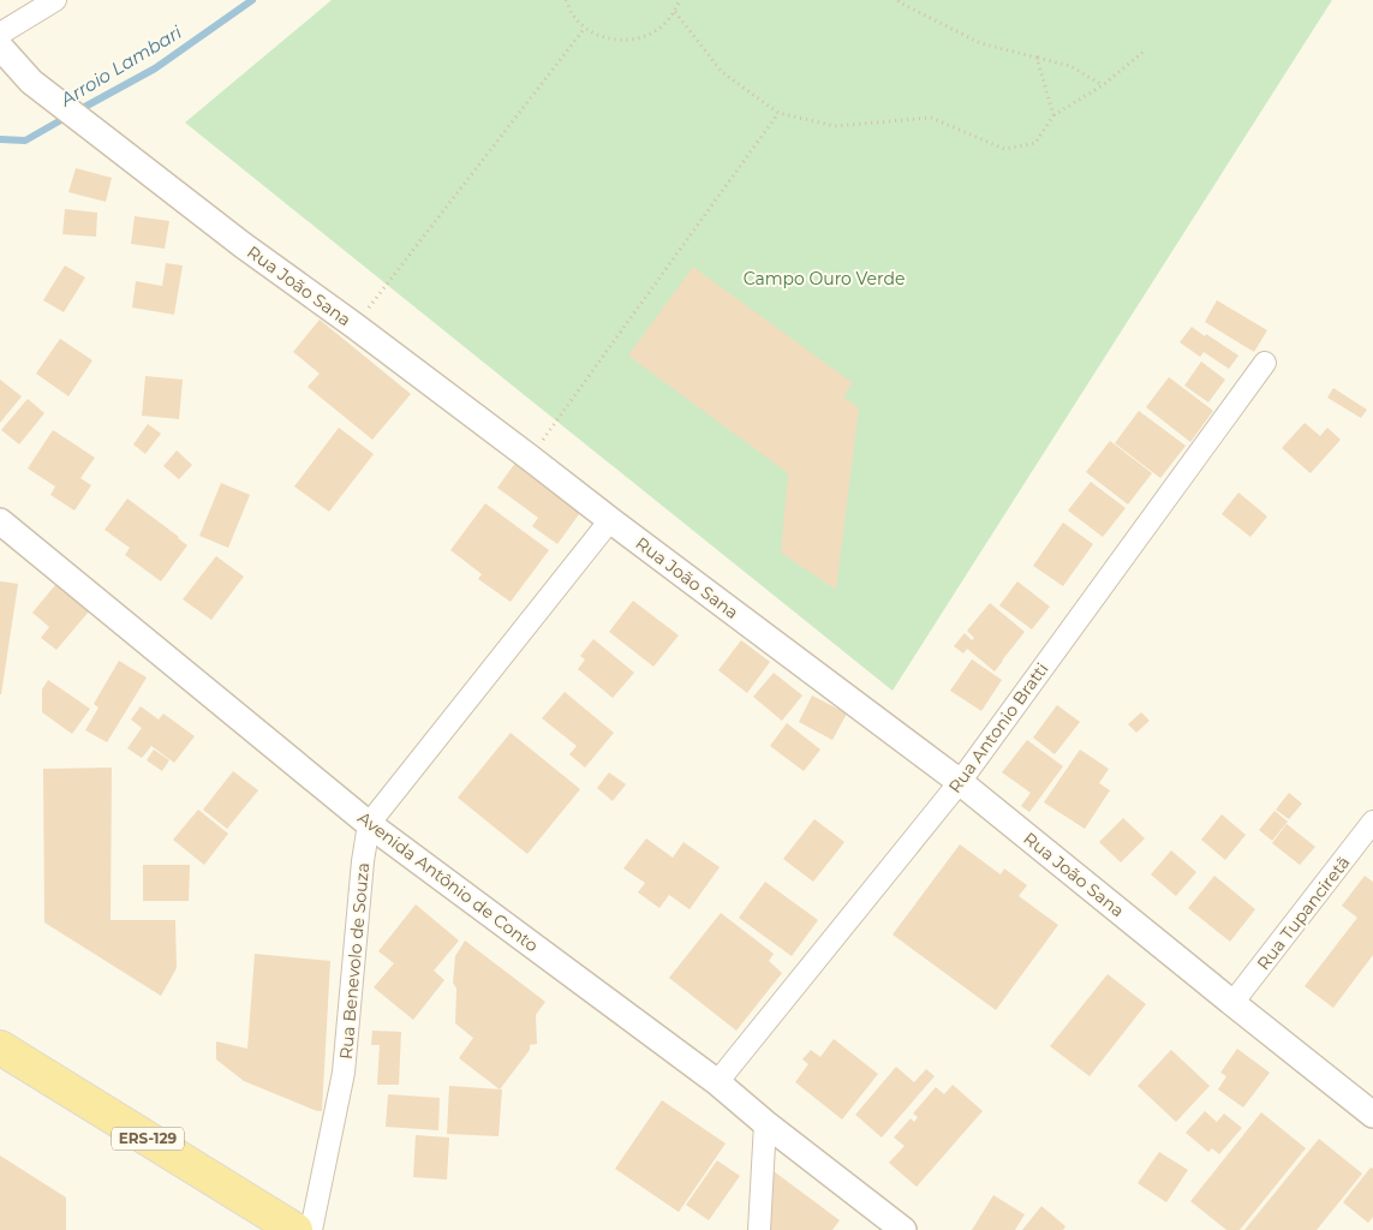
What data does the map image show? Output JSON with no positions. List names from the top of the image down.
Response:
{
  "streets": {
    "main road": ["ERS-129"],
    "street": [
      "Rua João Sana",
      "Rua Antonio Bratti",
      "Avenida Antônio de Conto",
      "Rua Tupanciretã",
      "Rua Benevolo de Souza"
    ]
  },
  "crossings": [
    ["Rua João Sana", "Rua Antonio Bratti"],
    ["Rua João Sana", "Rua Tupanciretã"],
    ["Rua João Sana", "Rua Benevolo de Souza"],
    ["Rua Antonio Bratti", "Avenida Antônio de Conto"],
    ["Avenida Antônio de Conto", "Rua Benevolo de Souza"]
  ],
  "water": ["Arroio Lambari"],
  "parks": ["Campo Ouro Verde"]
}
